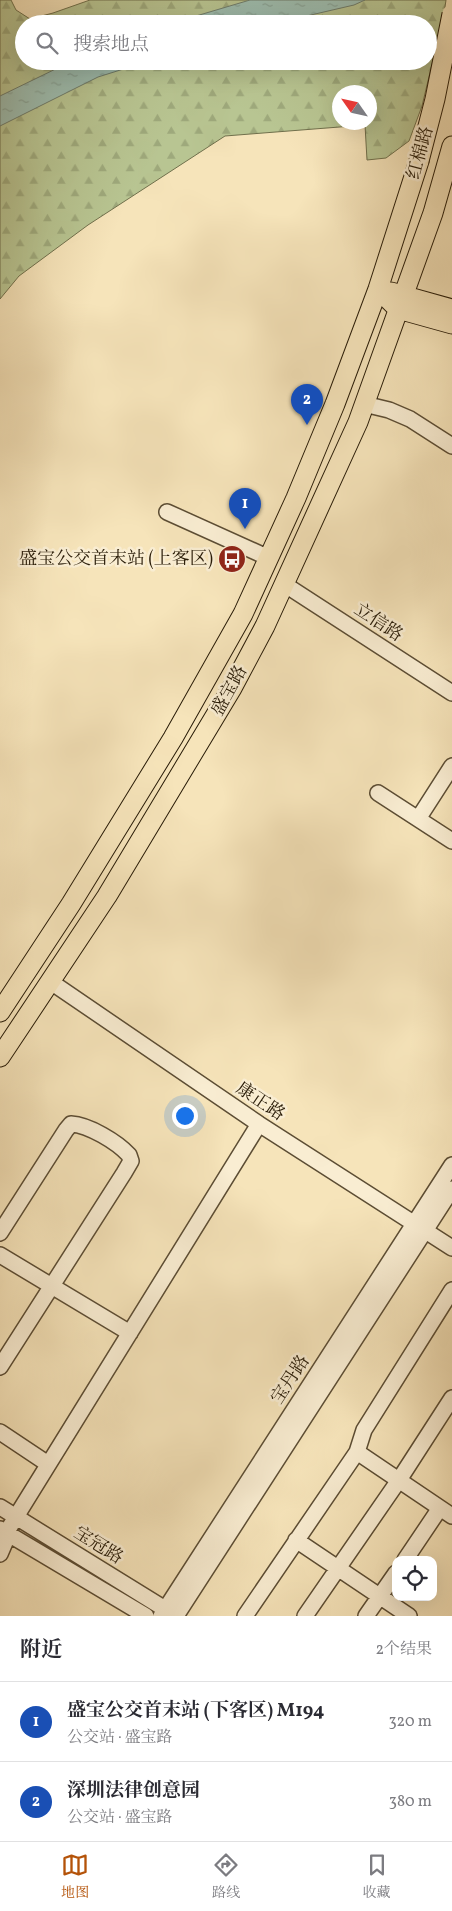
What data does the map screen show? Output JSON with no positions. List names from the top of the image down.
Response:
{
  "streets": {
    "main road": ["红棉路", "盛宝路"],
    "street": [
      "立信路",
      "康正路",
      "宝丹路",
      "宝冠路"
    ]
  },
  "crossings": [
    ["红棉路", "盛宝路"],
    ["立信路", "盛宝路"],
    ["盛宝路", "康正路"],
    ["康正路", "宝丹路"],
    ["宝丹路", "宝冠路"]
  ],
  "places": {
    "bus stop": ["盛宝公交首末站 (上客区)"]
  },
  "north": "top left",
  "page": {
    "search": "搜索地点",
    "pins": ["2", "1"],
    "heading": ["附近", "2个结果"],
    "list": [
      {
        "mark": "1",
        "name": "盛宝公交首末站 (下客区) M194",
        "note": "公交站 · 盛宝路",
        "value": "320 m"
      },
      {
        "mark": "2",
        "name": "深圳法律创意园",
        "note": "公交站 · 盛宝路",
        "value": "380 m"
      }
    ],
    "nav": ["地图", "路线", "收藏"]
  }
}
